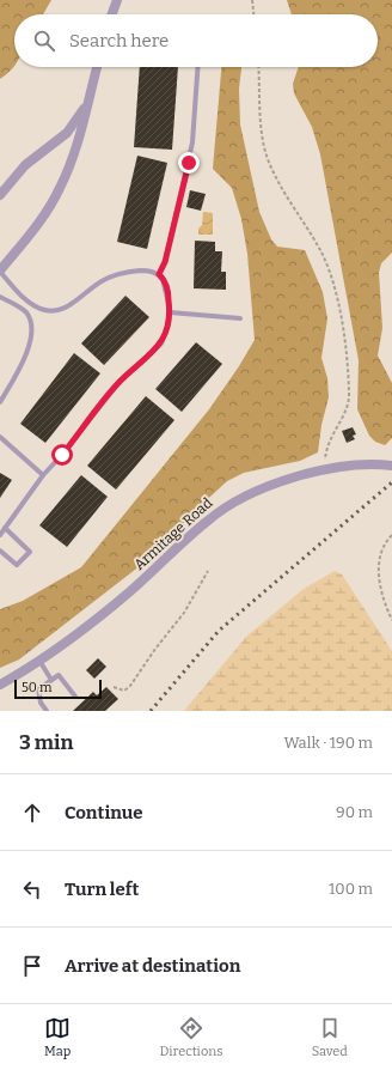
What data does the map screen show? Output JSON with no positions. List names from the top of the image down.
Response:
{
  "streets": {
    "street": ["Armitage Road"]
  },
  "scale_bar": "50 m",
  "page": {
    "search": "Search here",
    "scale": "50 m",
    "heading": ["3 min", "Walk · 190 m"],
    "list": [
      ["Continue", "90 m"],
      ["Turn left", "100 m"],
      "Arrive at destination"
    ],
    "nav": ["Map", "Directions", "Saved"]
  }
}
